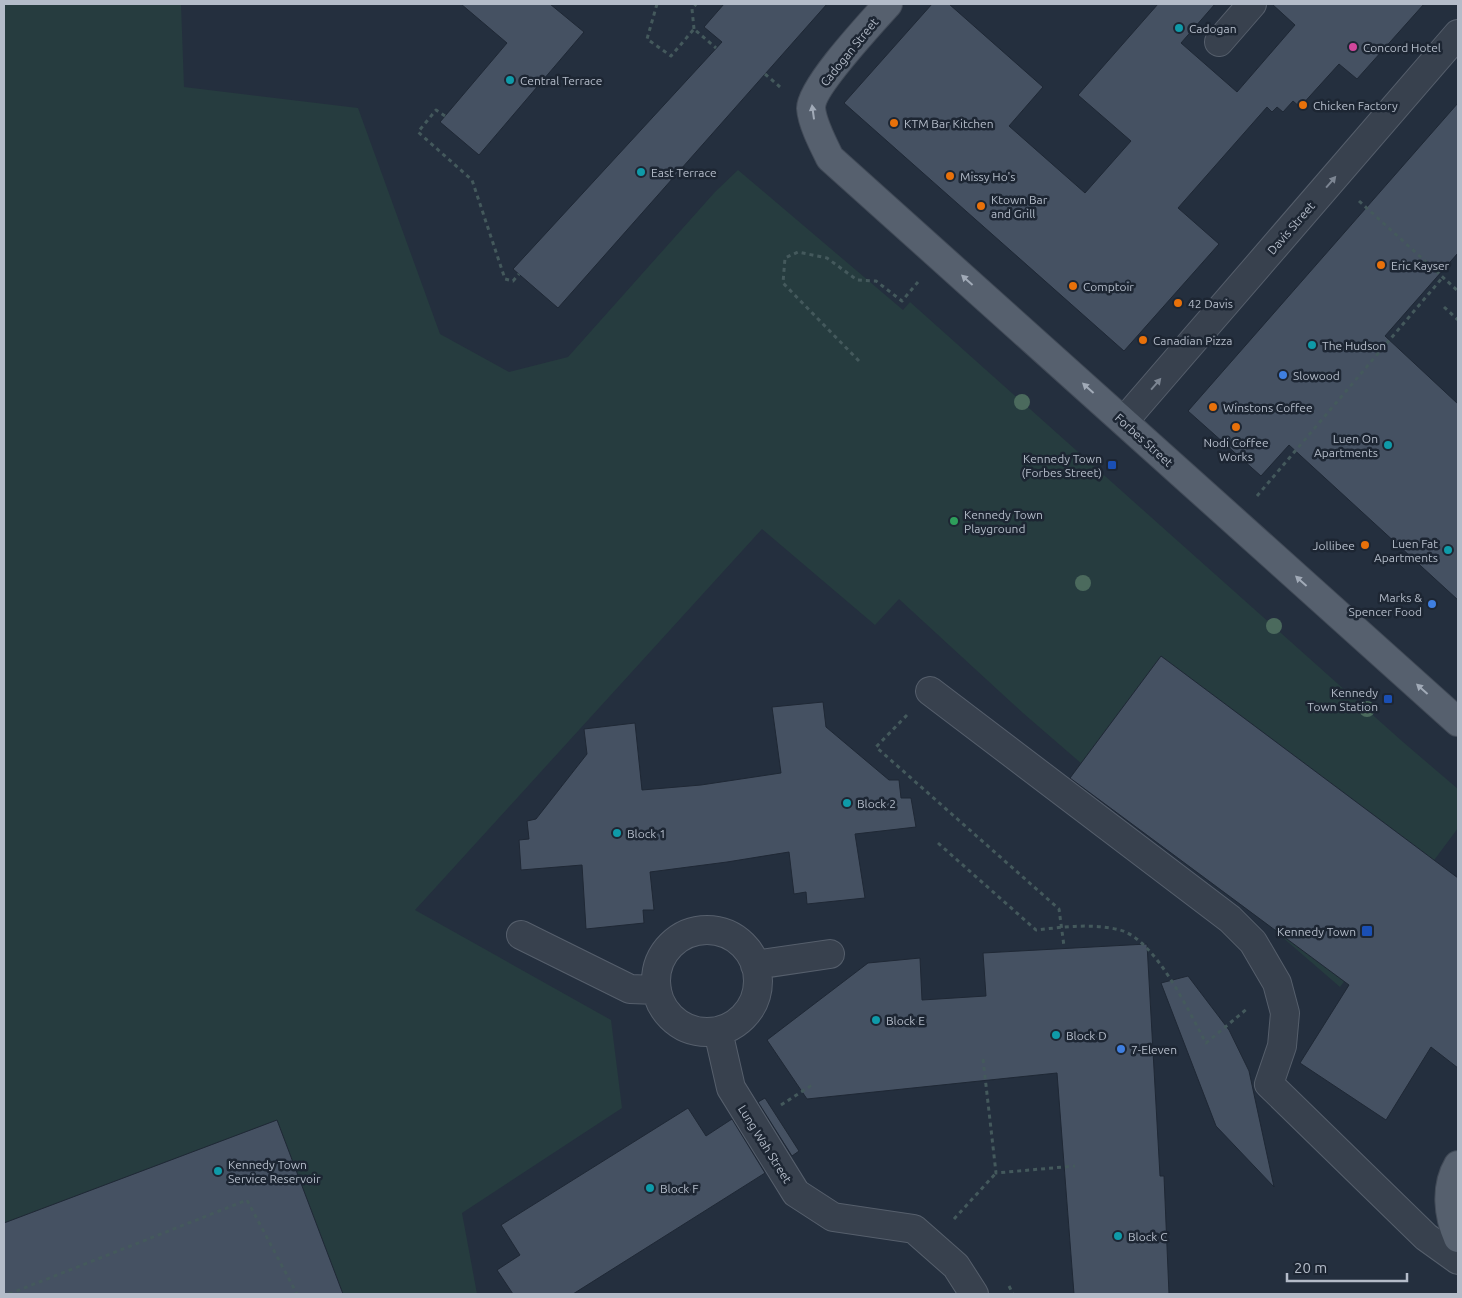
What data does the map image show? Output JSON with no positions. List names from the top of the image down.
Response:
{
  "streets": {
    "main road": ["Cadogan Street", "Forbes Street"],
    "street": ["Davis Street", "Lung Wah Street"]
  },
  "crossings": [
    ["Cadogan Street", "Forbes Street"],
    ["Davis Street", "Forbes Street"]
  ],
  "one_way": ["Cadogan Street", "Davis Street", "Forbes Street"],
  "places": {
    "other": [
      "Cadogan",
      "Concord Hotel",
      "Central Terrace",
      "Chicken Factory",
      "KTM Bar Kitchen",
      "East Terrace",
      "Missy Ho's",
      "Ktown Bar and Grill",
      "Eric Kayser",
      "Comptoir",
      "42 Davis",
      "Canadian Pizza",
      "The Hudson",
      "Slowood",
      "Winstons Coffee",
      "Nodi Coffee Works",
      "Luen On Apartments",
      "Kennedy Town Playground",
      "Jollibee",
      "Luen Fat Apartments",
      "Marks & Spencer Food",
      "Block 2",
      "Block 1",
      "Block E",
      "Block D",
      "7-Eleven",
      "Kennedy Town Service Reservoir",
      "Block F",
      "Block C"
    ],
    "transit": ["Kennedy Town (Forbes Street)", "Kennedy Town Station", "Kennedy Town"]
  },
  "scale_bar": "20 m"
}
